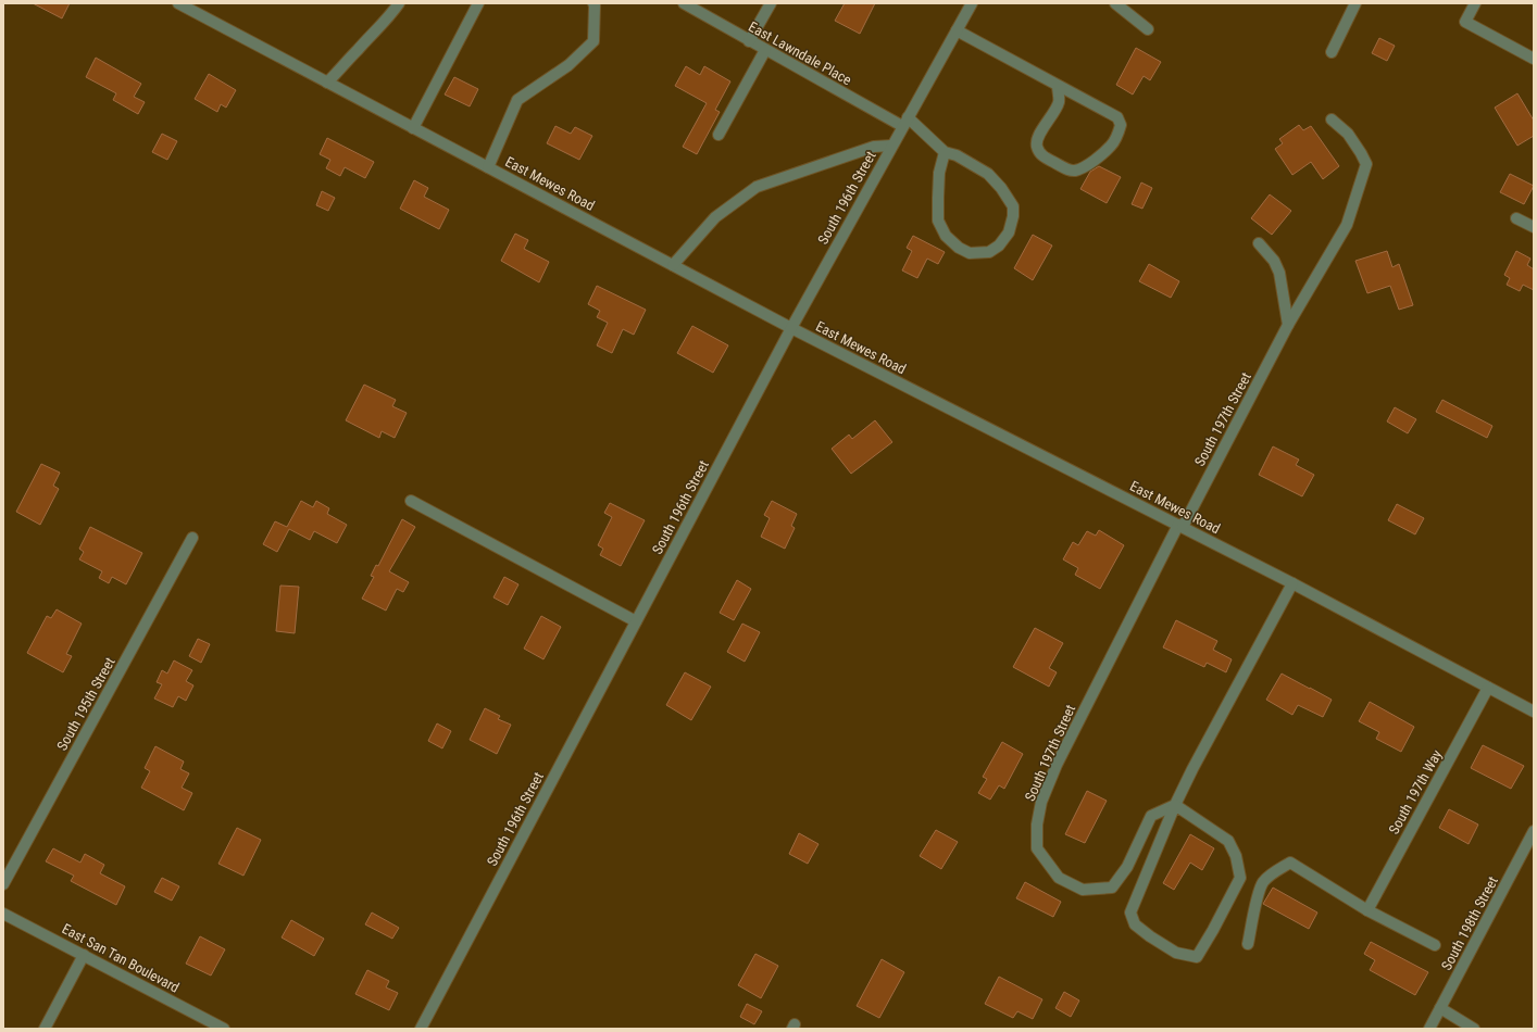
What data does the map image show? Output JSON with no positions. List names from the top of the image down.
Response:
{
  "streets": {
    "street": [
      "East Lawndale Place",
      "East Mewes Road",
      "South 196th Street",
      "South 197th Street",
      "South 195th Street",
      "South 197th Way",
      "South 198th Street",
      "East San Tan Boulevard"
    ]
  },
  "crossings": [
    ["East Lawndale Place", "South 196th Street"],
    ["East Mewes Road", "South 196th Street"],
    ["East Mewes Road", "South 197th Street"],
    ["East Mewes Road", "South 197th Way"]
  ]
}
